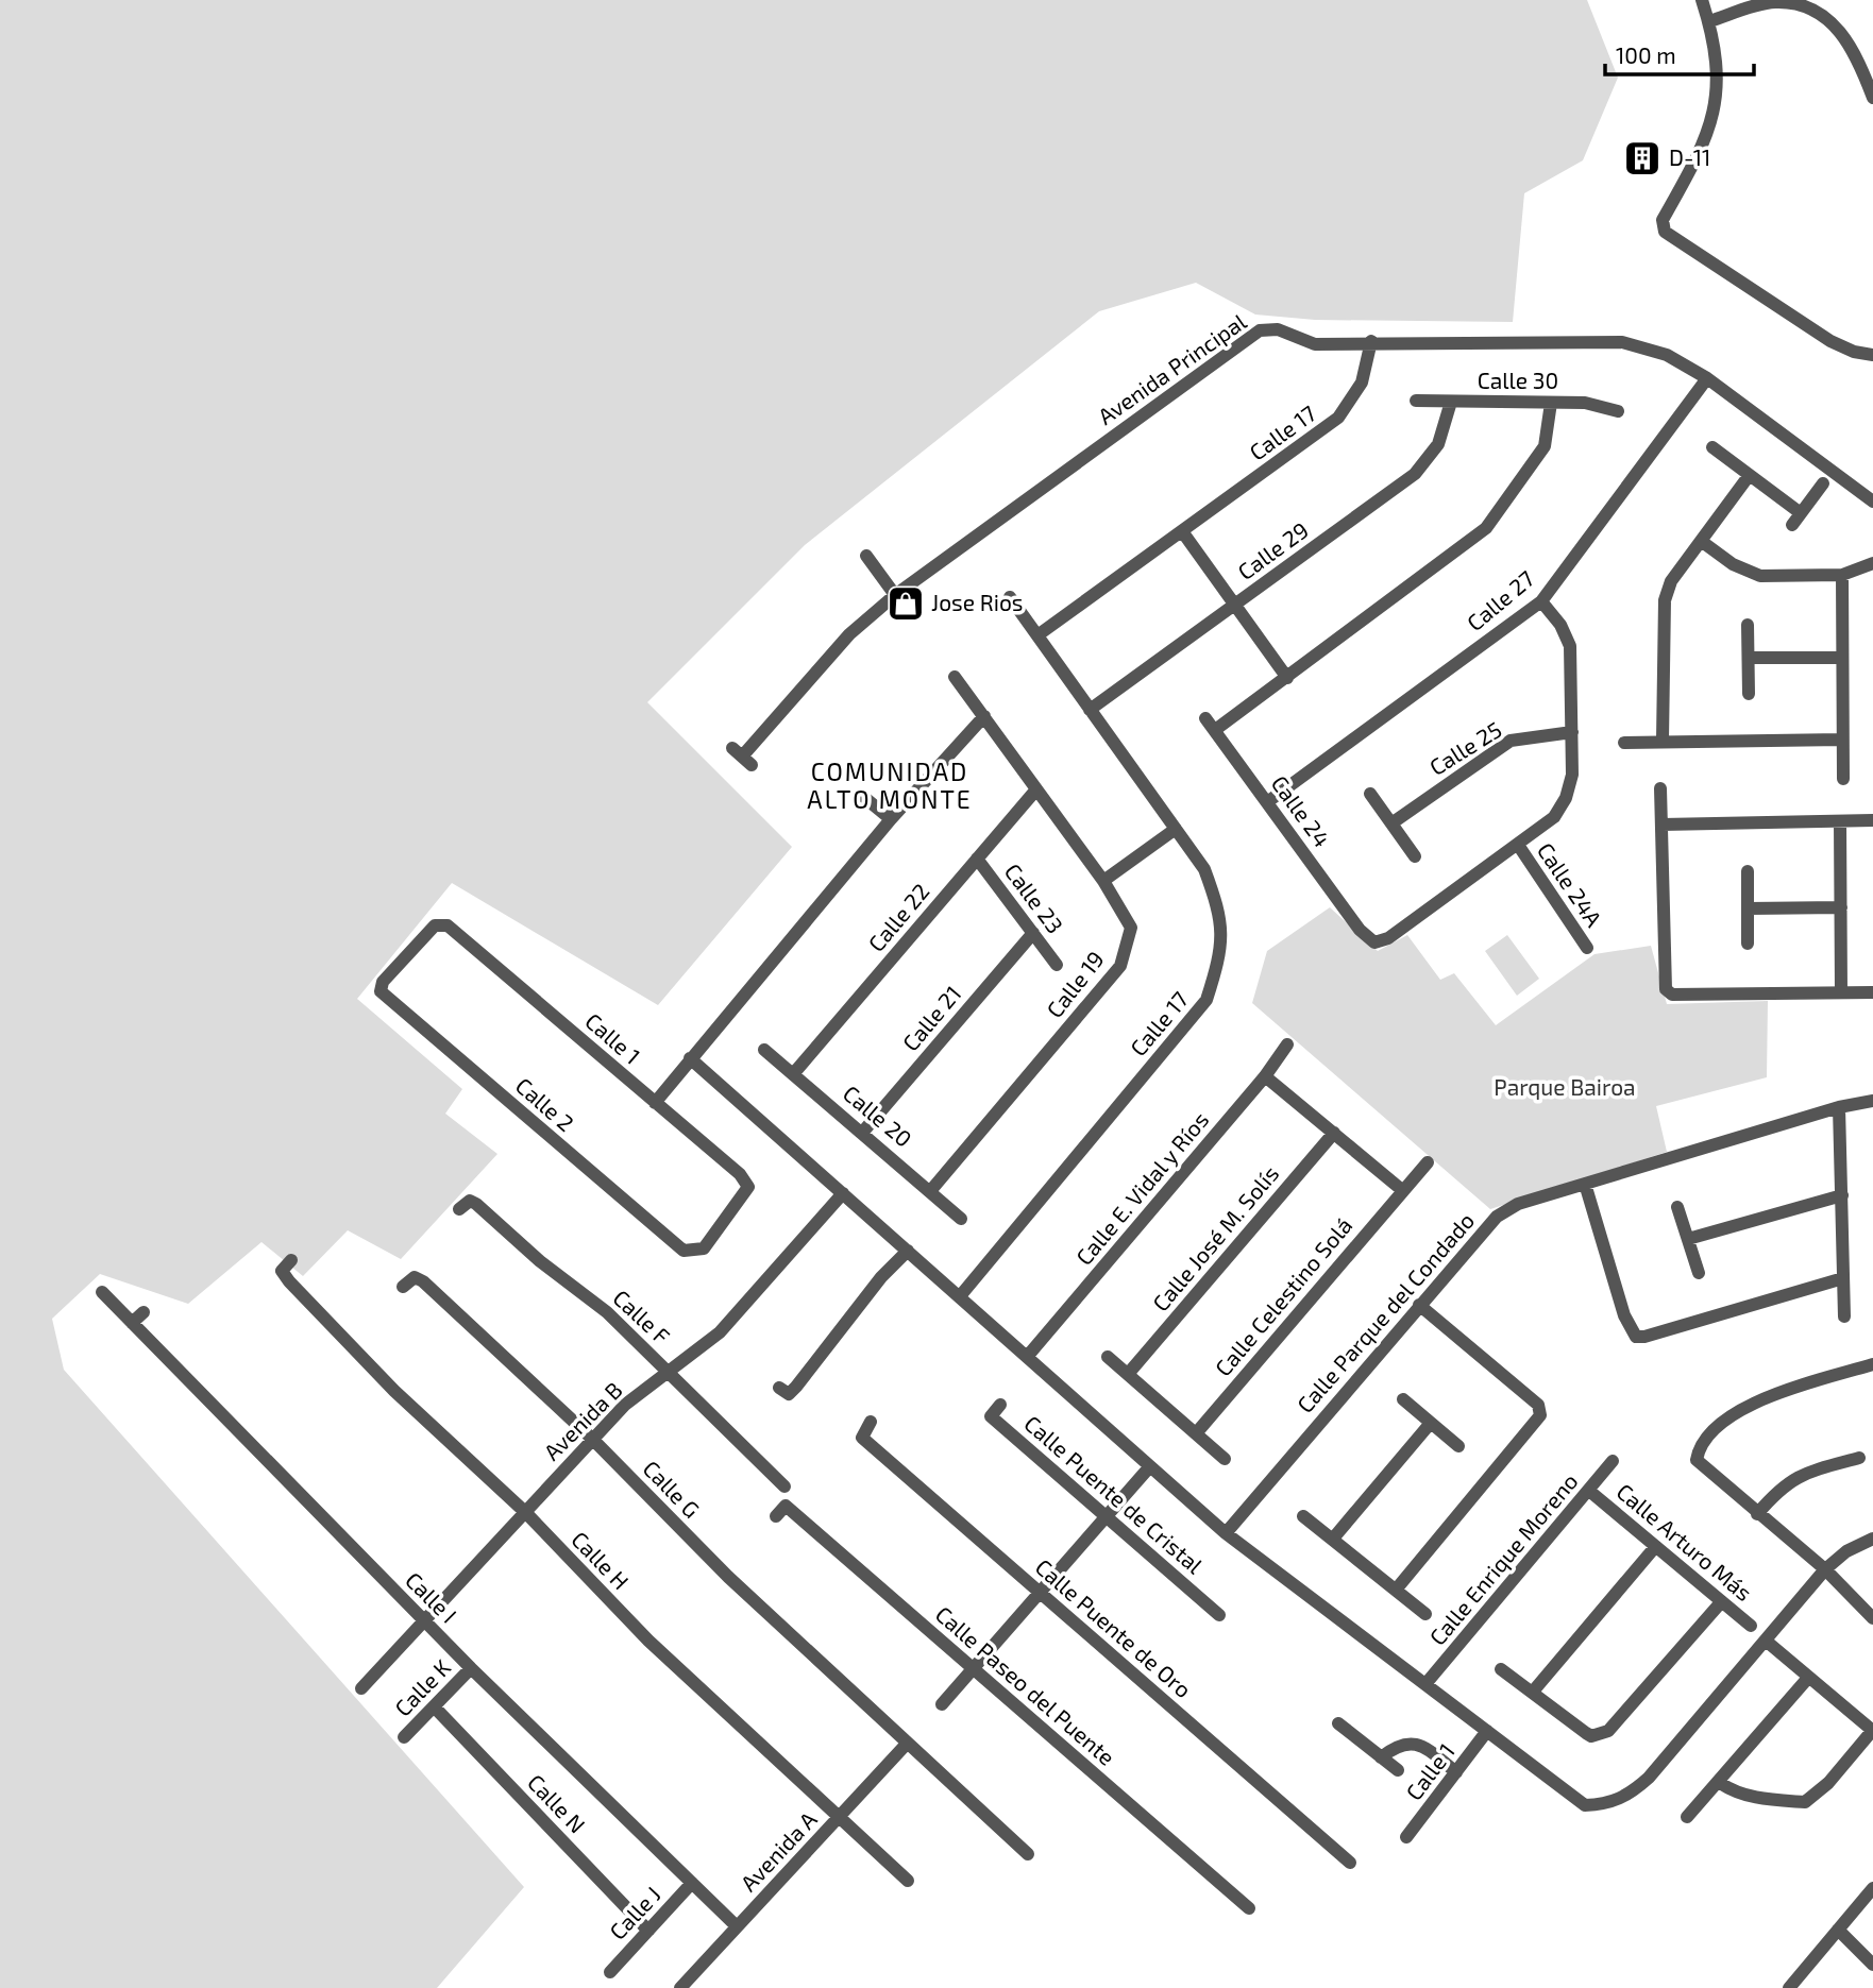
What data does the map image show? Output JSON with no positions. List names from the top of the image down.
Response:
{
  "streets": {
    "street": [
      "Avenida Principal",
      "Calle 30",
      "Calle 17",
      "Calle 29",
      "Calle 27",
      "Calle 25",
      "Calle 24",
      "Calle 24A",
      "Calle 23",
      "Calle 22",
      "Calle 19",
      "Calle 21",
      "Calle 1",
      "Calle 2",
      "Calle 20",
      "Calle E. Vidal y Ríos",
      "Calle José M. Solís",
      "Calle Celestino Solá",
      "Calle Parque del Condado",
      "Calle F",
      "Avenida B",
      "Calle G",
      "Calle Puente de Cristal",
      "Calle Arturo Más",
      "Calle Enrique Moreno",
      "Calle H",
      "Calle I",
      "Calle Puente de Oro",
      "Calle Paseo del Puente",
      "Calle K",
      "Calle N",
      "Avenida A",
      "Calle J"
    ]
  },
  "crossings": [
    ["Avenida Principal", "Calle 17"],
    ["Avenida Principal", "Calle 27"],
    ["Calle 30", "Calle 29"],
    ["Calle 17", "Calle 29"],
    ["Calle 27", "Calle 24"],
    ["Calle 25", "Calle 24"],
    ["Calle 24", "Calle 24A"],
    ["Calle 23", "Calle 22"],
    ["Calle 23", "Calle 21"],
    ["Calle 22", "Calle 19"],
    ["Calle 22", "Calle 20"],
    ["Calle 19", "Calle 20"],
    ["Calle 21", "Calle 20"],
    ["Calle 1", "Calle 2"],
    ["Calle F", "Avenida B"],
    ["Avenida B", "Calle G"],
    ["Avenida B", "Calle H"],
    ["Avenida B", "Calle I"],
    ["Calle G", "Avenida A"],
    ["Calle Arturo Más", "Calle Enrique Moreno"],
    ["Calle H", "Avenida A"],
    ["Calle I", "Calle K"],
    ["Calle I", "Avenida A"],
    ["Calle I", "Calle J"],
    ["Calle K", "Calle N"],
    ["Calle N", "Calle J"]
  ],
  "districts": ["COMUNIDAD ALTO MONTE"],
  "parks": ["Parque Bairoa"],
  "places": {
    "building": ["D-11"],
    "shop": ["Jose Rios"]
  },
  "scale_bar": "100 m"
}
